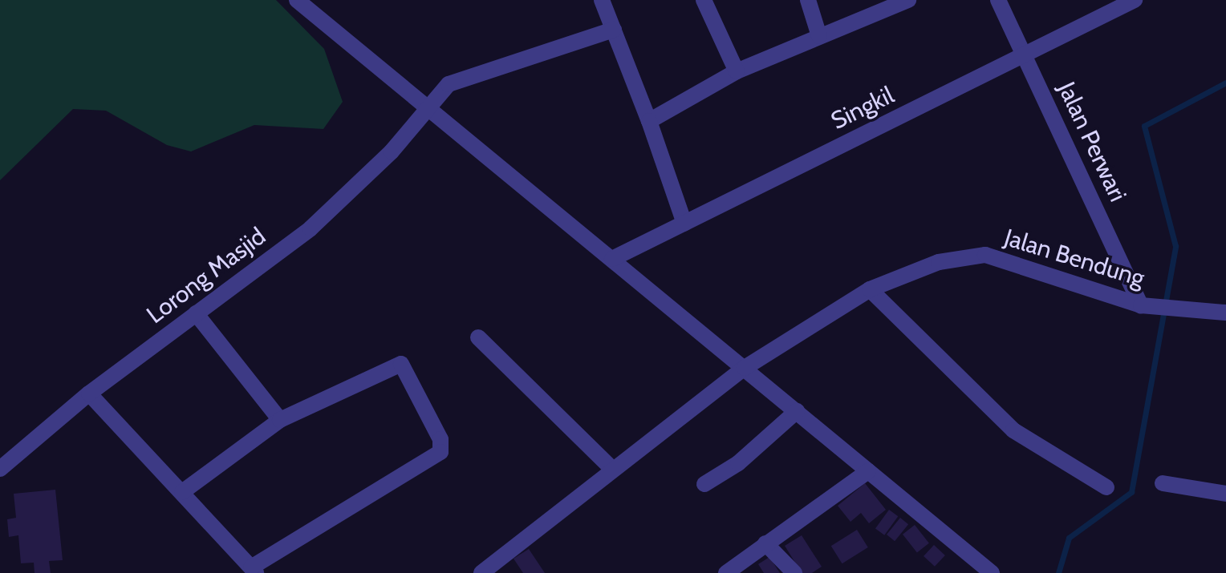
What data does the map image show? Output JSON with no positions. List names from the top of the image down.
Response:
{
  "streets": {
    "street": [
      "Singkil",
      "Jalan Perwari",
      "Jalan Bendung",
      "Lorong Masjid"
    ]
  },
  "crossings": [
    ["Singkil", "Jalan Perwari"],
    ["Jalan Perwari", "Jalan Bendung"]
  ]
}
